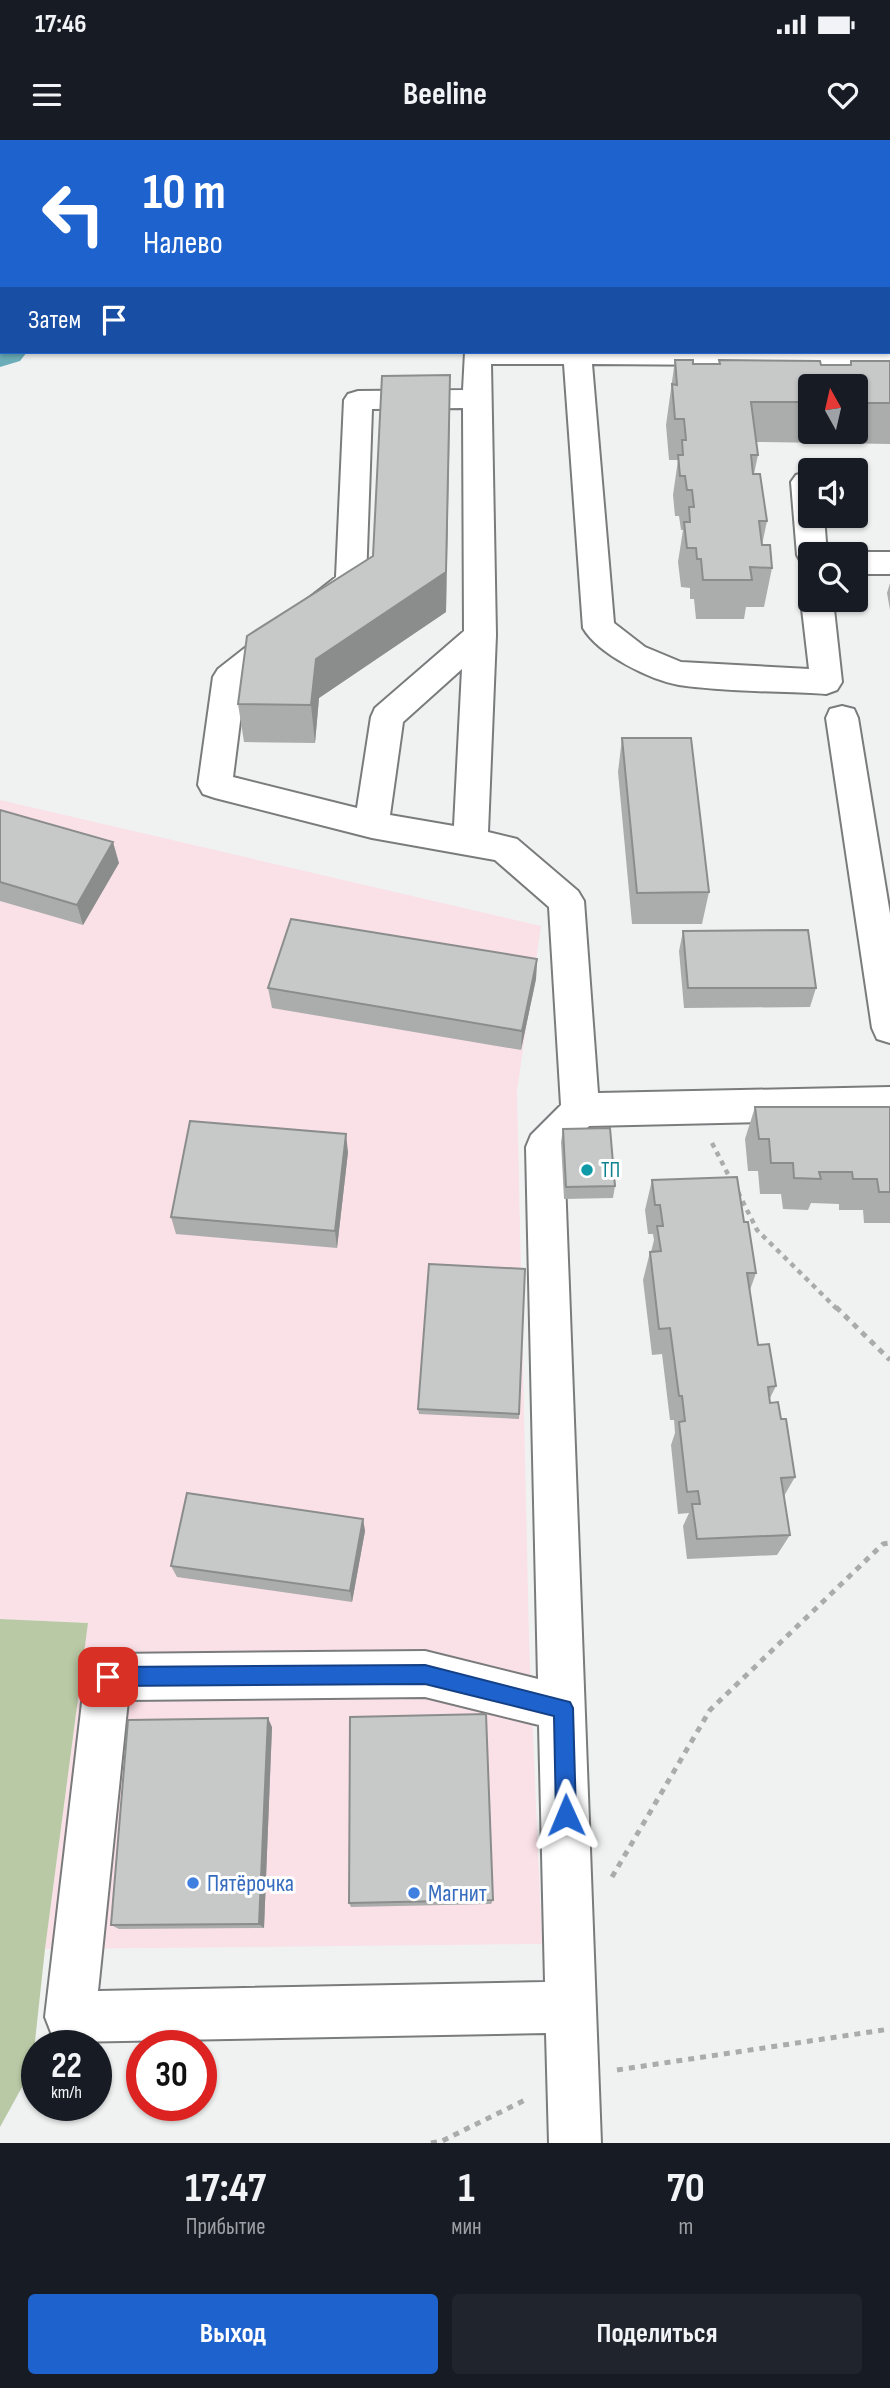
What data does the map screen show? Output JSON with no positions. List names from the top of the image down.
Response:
{
  "places": ["ТП", "Пятёрочка", "Магнит"],
  "north": "top",
  "page": {
    "status": "17:46",
    "header": "Beeline",
    "turn": ["10 m", "Налево"],
    "then": "Затем",
    "speed": "22 km/h",
    "limit": "30",
    "eta": [
      "17:47",
      "Прибытие",
      "1",
      "мин",
      "70",
      "m"
    ],
    "buttons": ["Выход", "Поделиться"]
  }
}
